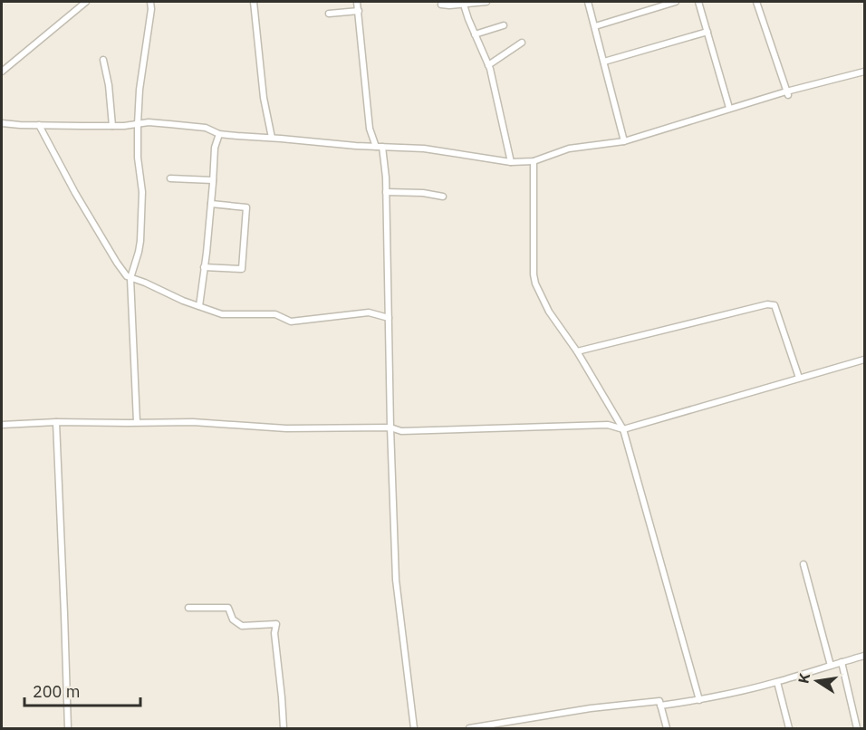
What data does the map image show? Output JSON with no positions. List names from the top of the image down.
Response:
{
  "scale_bar": "200 m",
  "north": "left"
}
